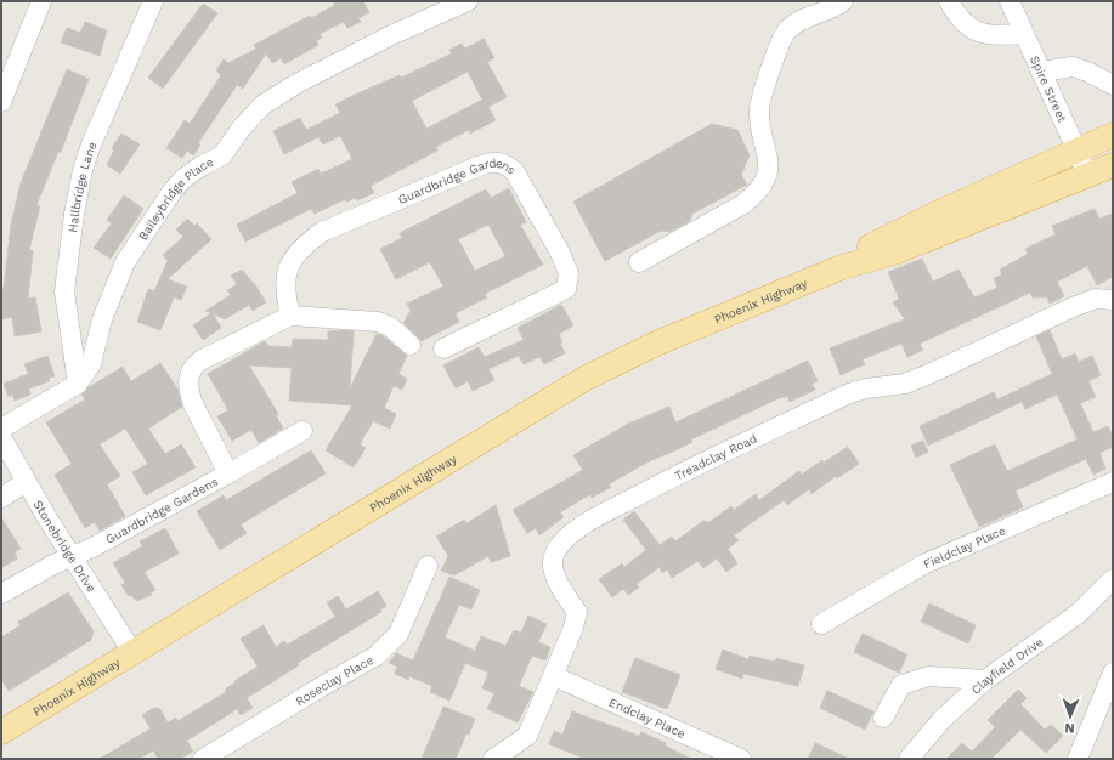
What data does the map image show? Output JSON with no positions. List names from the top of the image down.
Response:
{
  "streets": {
    "main road": ["Phoenix Highway"],
    "street": [
      "Spire Street",
      "Hallbridge Lane",
      "Guardbridge Gardens",
      "Baileybridge Place",
      "Treadclay Road",
      "Stonebridge Drive",
      "Fieldclay Place",
      "Clayfield Drive",
      "Roseclay Place",
      "Endclay Place"
    ]
  },
  "crossings": [
    ["Spire Street", "Phoenix Highway"],
    ["Hallbridge Lane", "Baileybridge Place"],
    ["Guardbridge Gardens", "Stonebridge Drive"],
    ["Phoenix Highway", "Stonebridge Drive"],
    ["Treadclay Road", "Endclay Place"]
  ],
  "north": "bottom"
}
